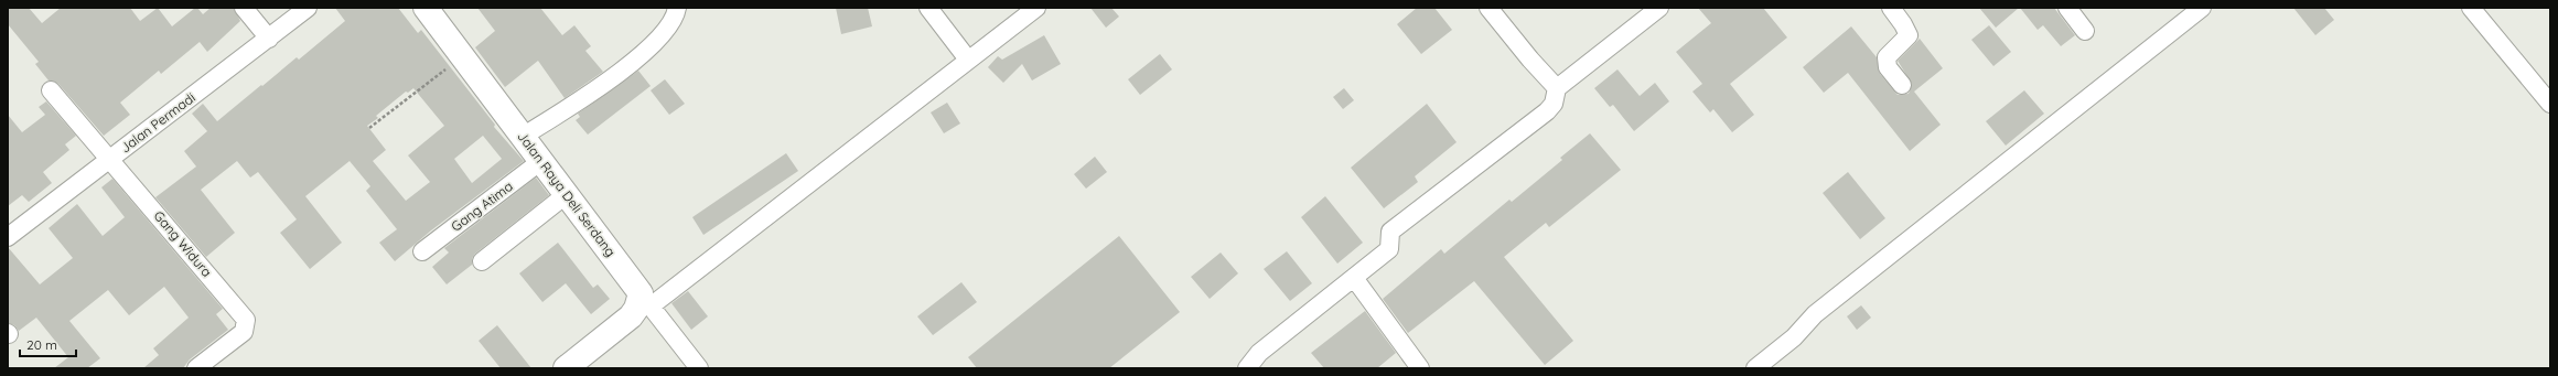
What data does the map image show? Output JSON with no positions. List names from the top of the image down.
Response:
{
  "streets": {
    "main road": ["Jalan Raya Deli Serdang"],
    "street": ["Jalan Permadi", "Gang Atima", "Gang Widura"]
  },
  "crossings": [
    ["Jalan Permadi", "Gang Widura"],
    ["Jalan Raya Deli Serdang", "Gang Atima"]
  ],
  "scale_bar": "20 m"
}
